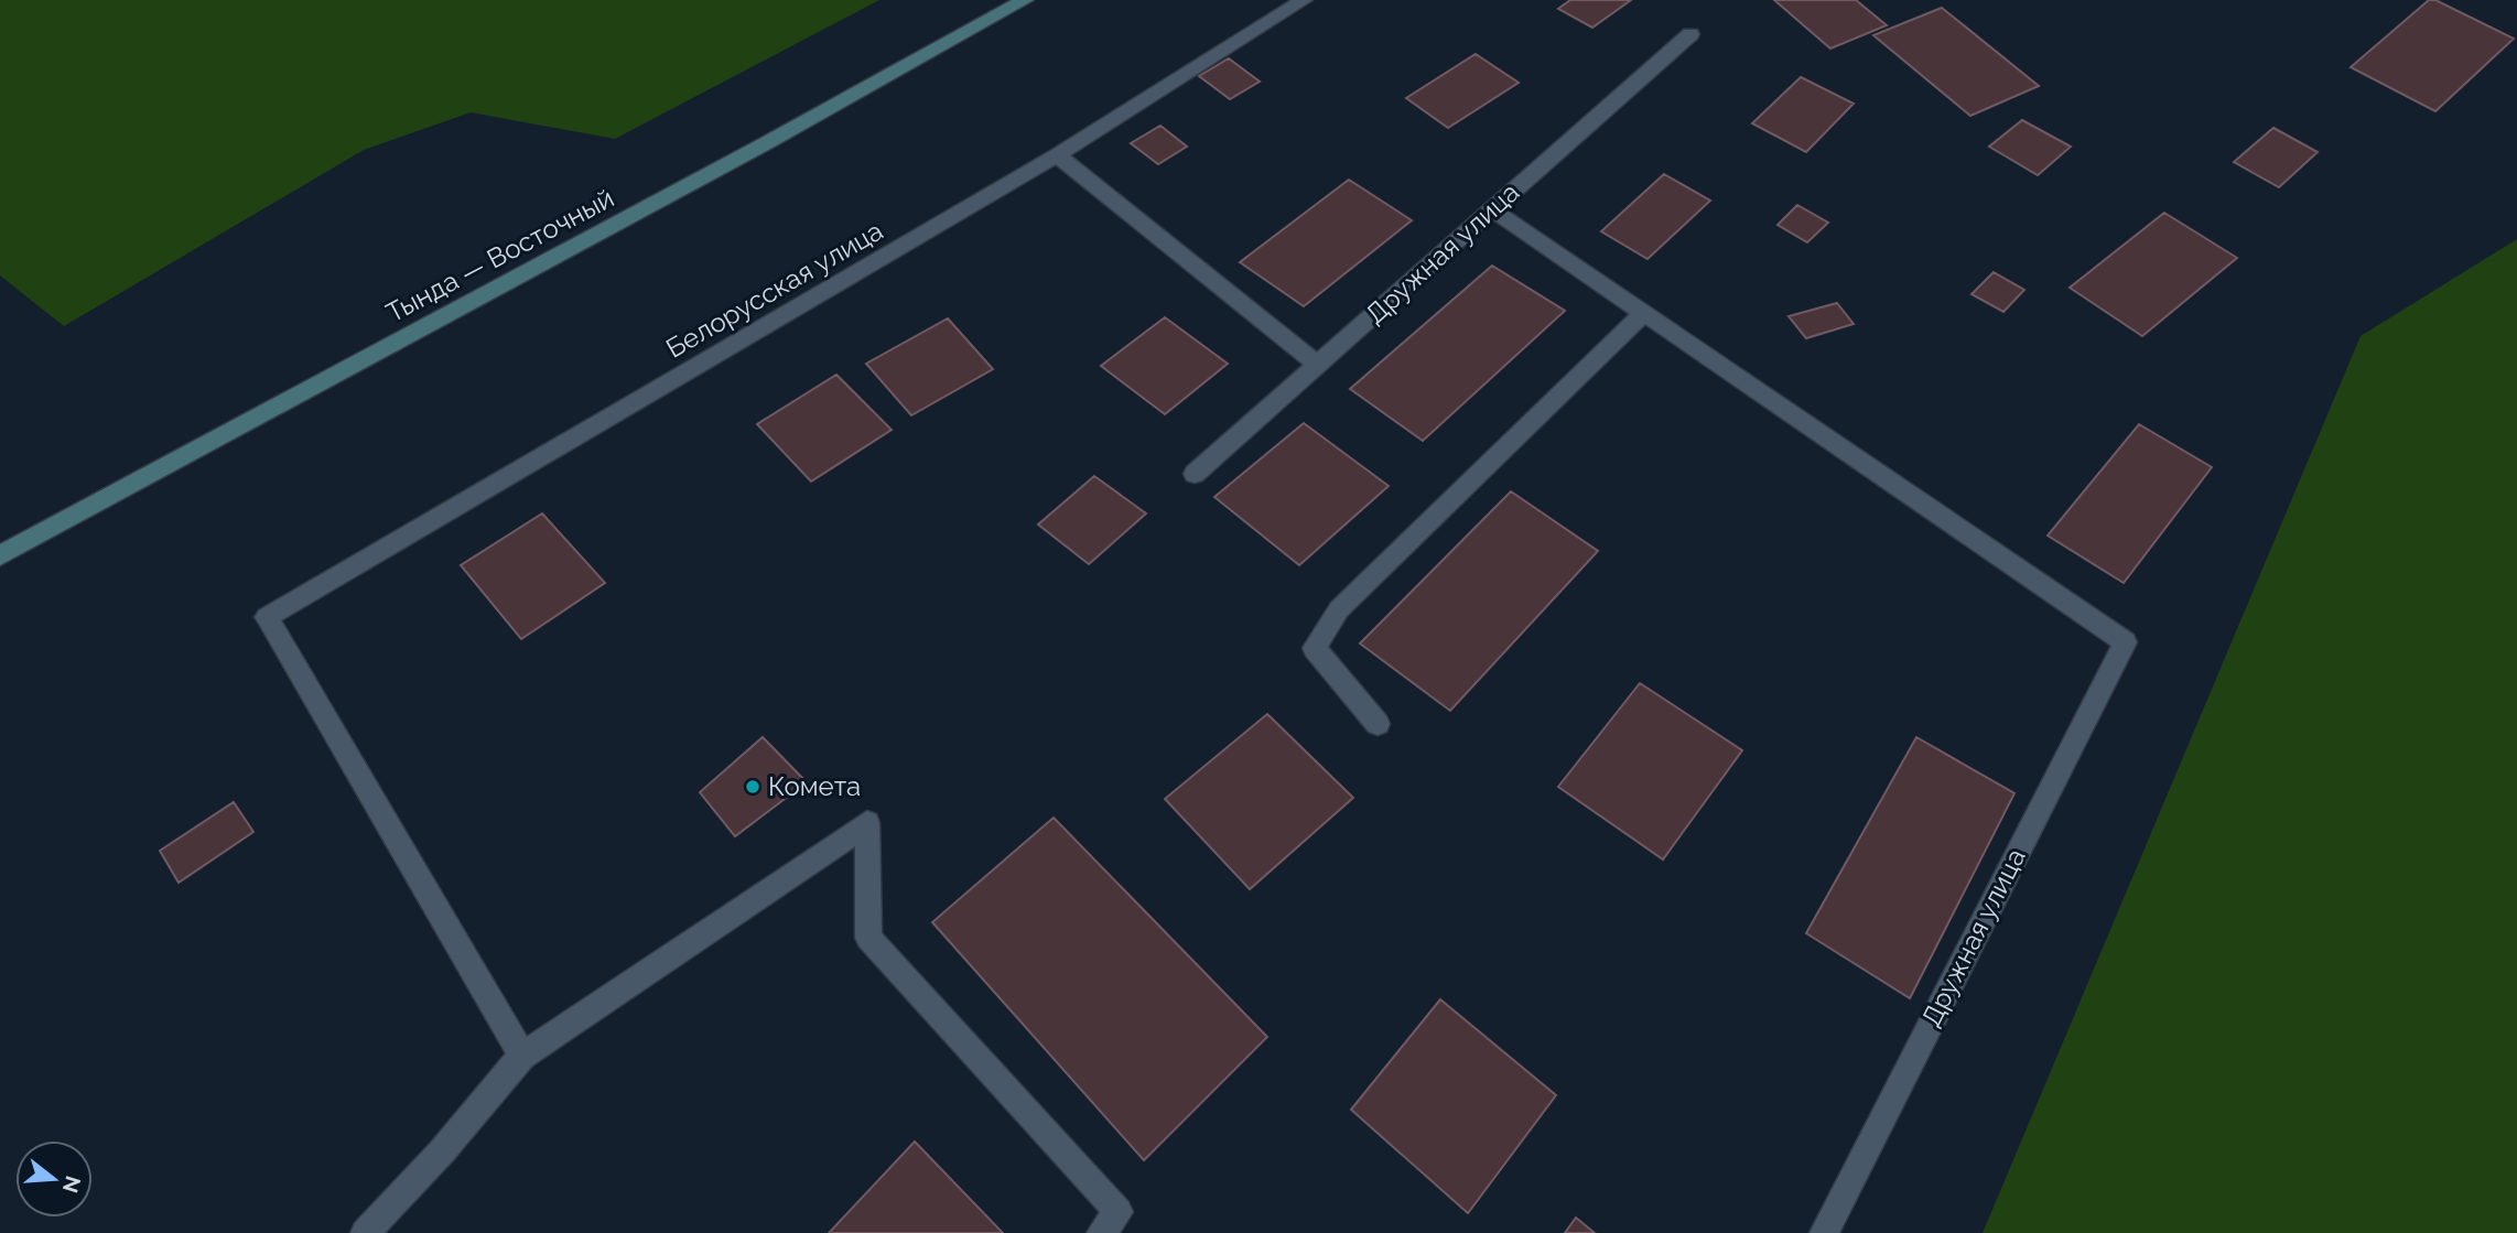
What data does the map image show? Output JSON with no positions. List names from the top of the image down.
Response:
{
  "streets": {
    "street": ["Дружная улица", "Тында — Восточный", "Белорусская улица"]
  },
  "places": ["Комета"],
  "north": "right"
}
